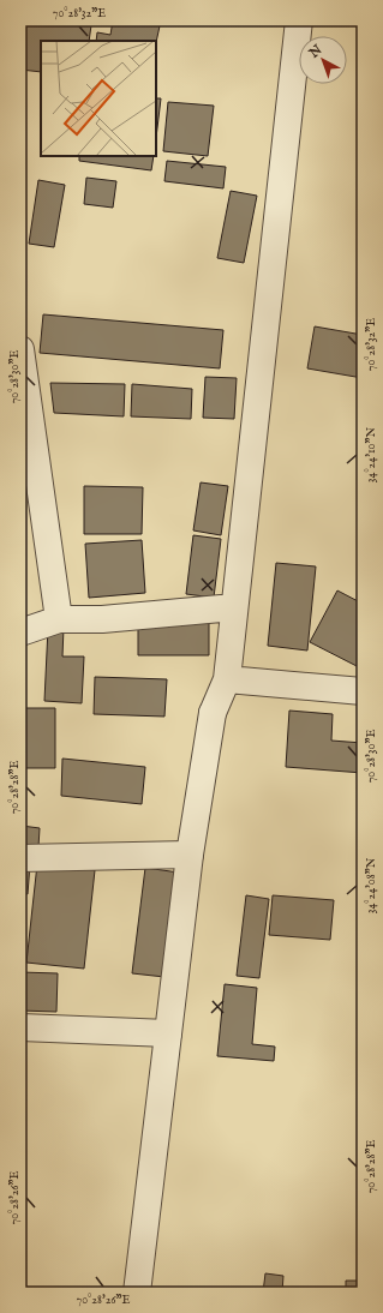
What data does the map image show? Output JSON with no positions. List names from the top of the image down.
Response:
{
  "north": "top left",
  "coordinates": [
    "70°28'32\"E",
    "70°28'30\"E",
    "34°24'10\"N",
    "70°28'28\"E",
    "34°24'08\"N",
    "70°28'26\"E"
  ]
}
